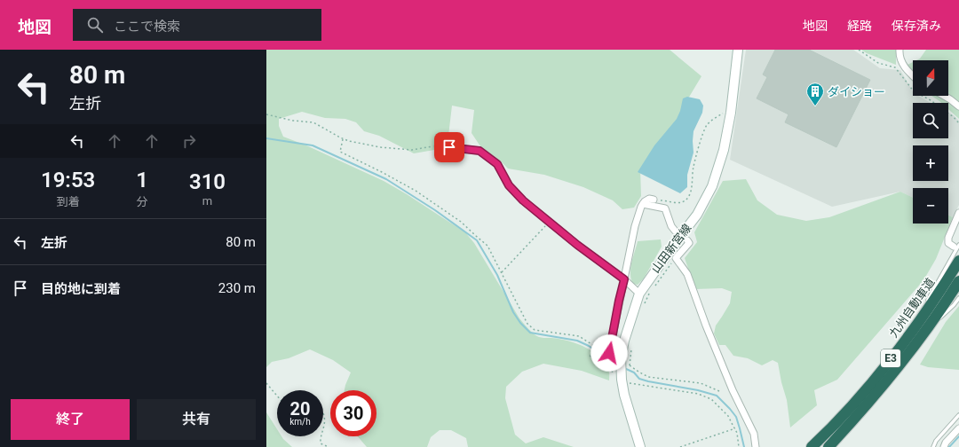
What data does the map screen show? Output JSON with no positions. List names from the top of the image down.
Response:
{
  "streets": {
    "highway": ["九州自動車道", "E3"],
    "main road": ["山田新宮線"]
  },
  "places": {
    "building": ["ダイショー"]
  },
  "north": "top",
  "page": {
    "header": "地図",
    "search": "ここで検索",
    "nav": ["地図", "経路", "保存済み"],
    "turn": ["80 m", "左折"],
    "map_buttons": ["+", "−"],
    "eta": [
      "19:53",
      "到着",
      "1",
      "分",
      "310",
      "m"
    ],
    "list": [
      {
        "name": "左折",
        "value": "80 m"
      },
      {
        "name": "目的地に到着",
        "value": "230 m"
      }
    ],
    "speed": "20 km/h",
    "limit": "30",
    "buttons": ["終了", "共有"]
  }
}
